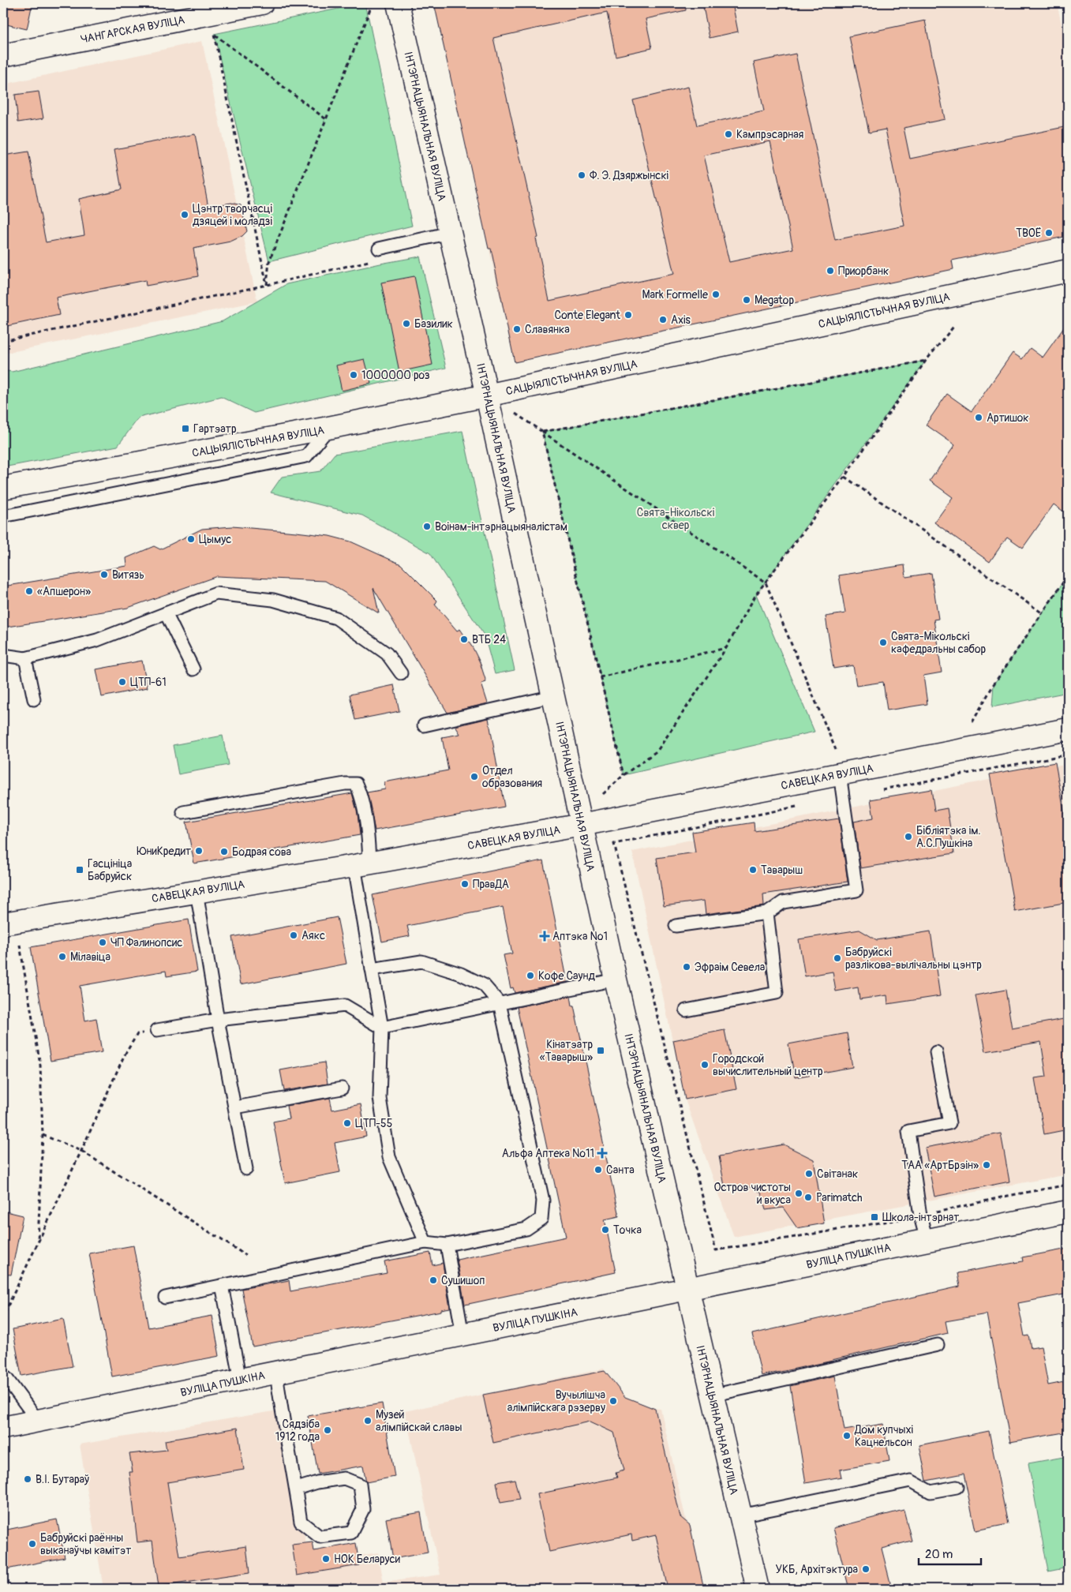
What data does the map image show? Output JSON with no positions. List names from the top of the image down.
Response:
{
  "streets": {
    "main road": [
      "ЧАНГАРСКАЯ ВУЛІЦА",
      "ІНТЭРНАЦЫЯНАЛЬНАЯ ВУЛІЦА",
      "САЦЫЯЛІСТЫЧНАЯ ВУЛІЦА",
      "САВЕЦКАЯ ВУЛІЦА",
      "ВУЛІЦА ПУШКІНА"
    ]
  },
  "crossings": [
    ["ІНТЭРНАЦЫЯНАЛЬНАЯ ВУЛІЦА", "САЦЫЯЛІСТЫЧНАЯ ВУЛІЦА"],
    ["ІНТЭРНАЦЫЯНАЛЬНАЯ ВУЛІЦА", "САВЕЦКАЯ ВУЛІЦА"],
    ["ІНТЭРНАЦЫЯНАЛЬНАЯ ВУЛІЦА", "ВУЛІЦА ПУШКІНА"]
  ],
  "parks": ["Свята-Нікольскі сквер"],
  "places": {
    "other": [
      "Кампрэсарная",
      "Ф. Э. Дзяржынскі",
      "Цэнтр творчасці дзяцей і моладзі",
      "ТВОЁ",
      "Приорбанк",
      "Mark Formelle",
      "Megatop",
      "Conte Elegant",
      "Axis",
      "Базилик",
      "Славянка",
      "1000000 роз",
      "Артишок",
      "Воінам-інтэрнацыяналістам",
      "Цымус",
      "Витязь",
      "«Апшерон»",
      "ВТБ 24",
      "Свята-Мікольскі кафедральны сабор",
      "ЦТП-61",
      "Отдел образования",
      "Бібліятэка ім. А.С.Пушкіна",
      "ЮниКредит",
      "Бодрая сова",
      "Таварыш",
      "ПравДА",
      "Аякс",
      "ЧП Фалинопсис",
      "Мiлавiца",
      "Бабруйскі разлікова-вылічальны цэнтр",
      "Эфраім Севела",
      "Кофе Саунд",
      "Городской вычислительный центр",
      "ЦТП-55",
      "ТАА «АртБрэін»",
      "Санта",
      "Світанак",
      "Остров чистоты и вкуса",
      "Parimatch",
      "Точка",
      "Сушишоп",
      "Вучылішча алімпійскага рэзерву",
      "Музей алімпійскай славы",
      "Сядзіба 1912 года",
      "Дом купчыхі Кацнельсон",
      "В.І. Бутараў",
      "Бабруйскі раённы выканаўчы камітэт",
      "НОК Беларуси",
      "УКБ, Архітэктура"
    ],
    "transit": [
      "Гартэатр",
      "Гасцініца Бабруйск",
      "Кінатэатр «Таварыш»",
      "Школа-інтэрнат"
    ],
    "health": ["Аптэка №1", "Альфа Аптека №11"]
  },
  "scale_bar": "20 m"
}
